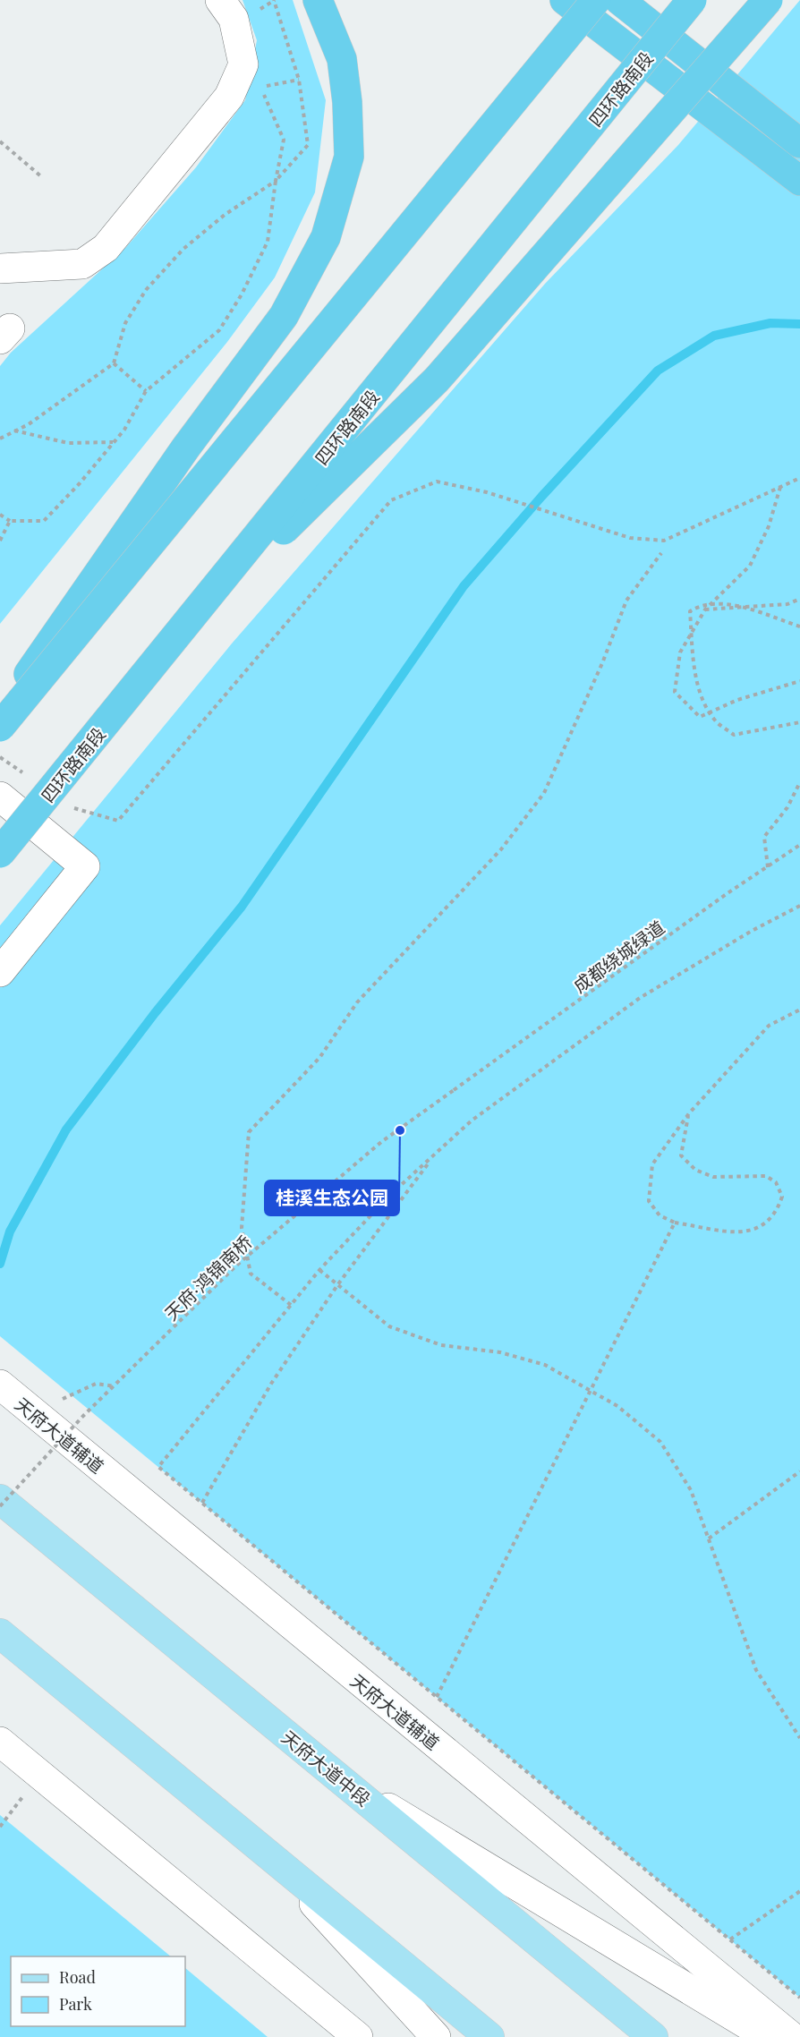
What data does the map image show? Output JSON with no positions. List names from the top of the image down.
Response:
{
  "streets": {
    "highway": ["四环路南段"],
    "main road": ["天府大道中段"],
    "street": ["天府大道辅道"],
    "path": ["成都绕城绿道", "天府·鸿锦南桥"]
  },
  "crossings": [
    ["成都绕城绿道", "天府·鸿锦南桥"]
  ],
  "places": ["桂溪生态公园"],
  "legend": ["Road", "Park"]
}
